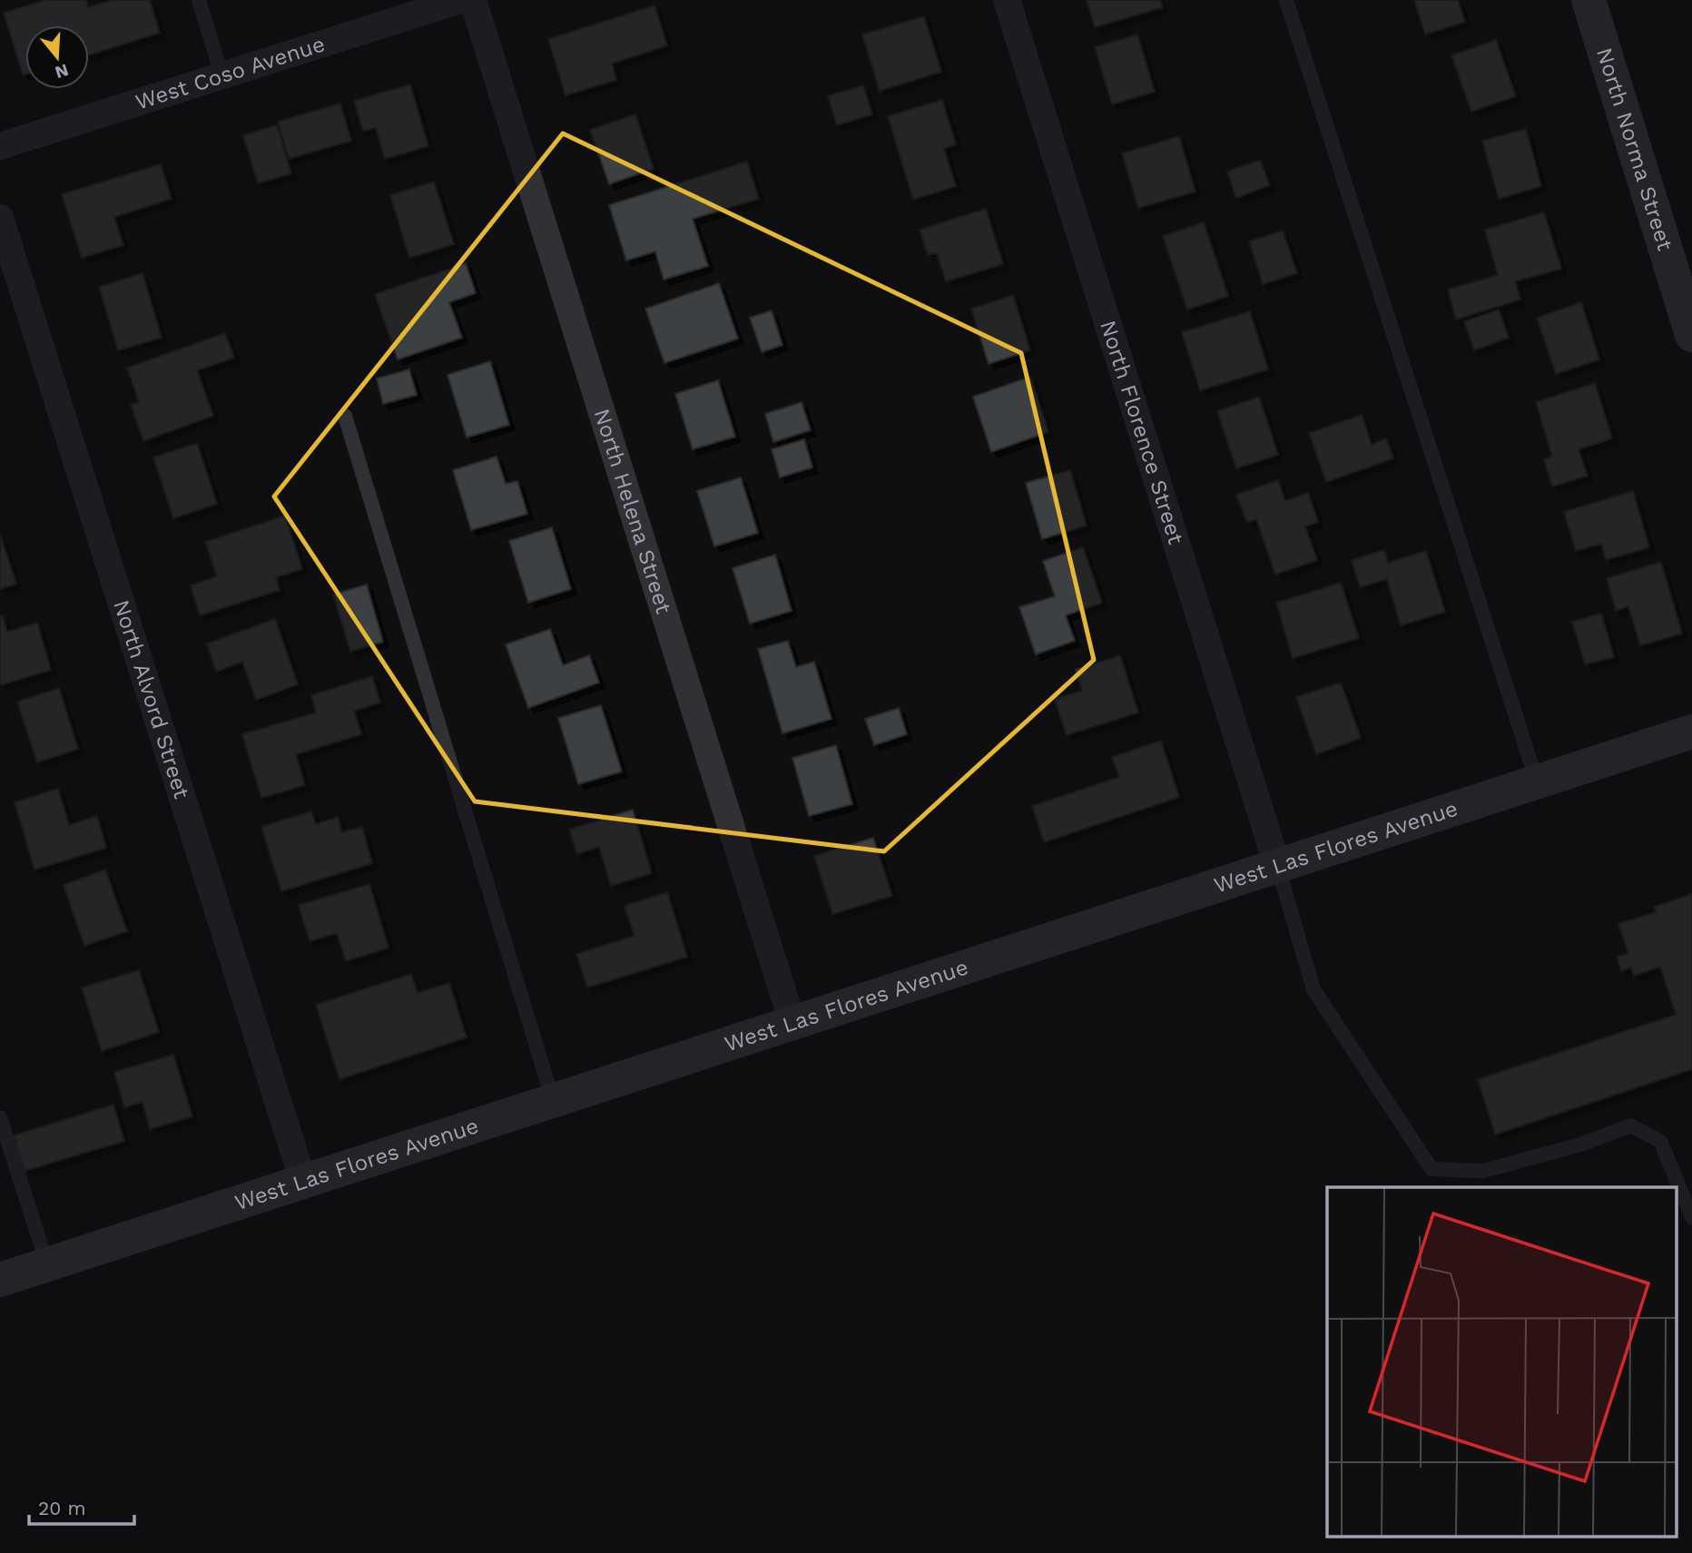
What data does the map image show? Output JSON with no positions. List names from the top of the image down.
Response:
{
  "streets": {
    "main road": ["North Norma Street", "West Las Flores Avenue"],
    "street": [
      "West Coso Avenue",
      "North Florence Street",
      "North Helena Street",
      "North Alvord Street"
    ]
  },
  "crossings": [
    ["North Florence Street", "West Las Flores Avenue"],
    ["North Helena Street", "West Las Flores Avenue"],
    ["North Alvord Street", "West Las Flores Avenue"]
  ],
  "scale_bar": "20 m",
  "north": "bottom"
}
